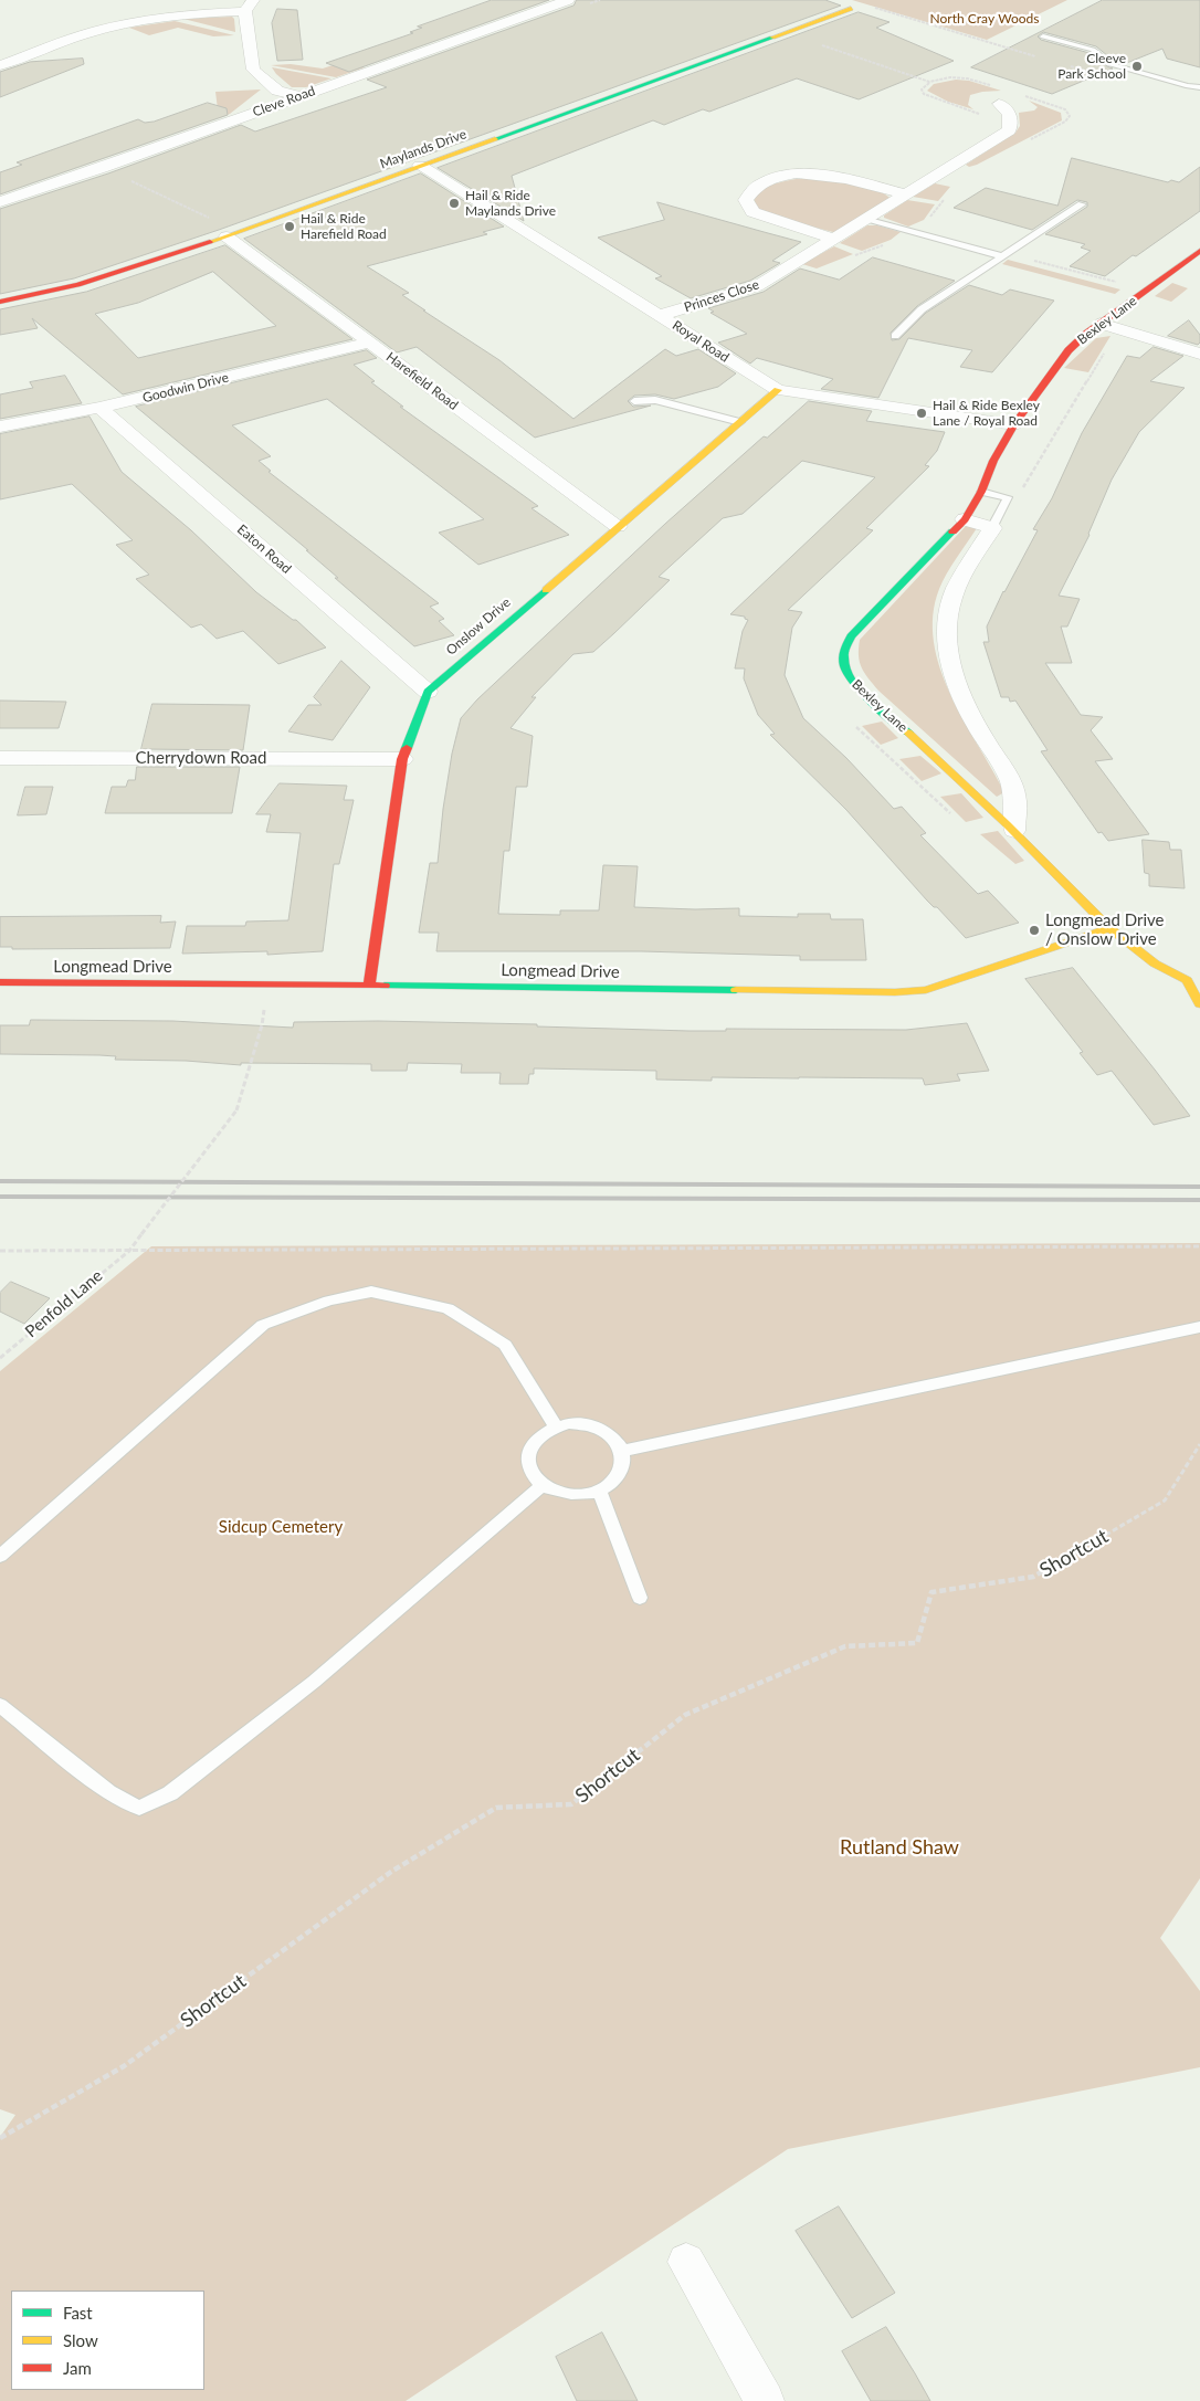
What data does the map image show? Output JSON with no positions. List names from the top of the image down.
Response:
{
  "streets": {
    "street": [
      "Cleve Road",
      "Maylands Drive",
      "Princes Close",
      "Bexley Lane",
      "Royal Road",
      "Harefield Road",
      "Goodwin Drive",
      "Eaton Road",
      "Onslow Drive",
      "Cherrydown Road",
      "Longmead Drive"
    ],
    "path": ["Penfold Lane", "Shortcut"]
  },
  "crossings": [
    ["Maylands Drive", "Royal Road"],
    ["Maylands Drive", "Harefield Road"],
    ["Princes Close", "Royal Road"],
    ["Bexley Lane", "Royal Road"],
    ["Bexley Lane", "Longmead Drive"],
    ["Royal Road", "Onslow Drive"],
    ["Harefield Road", "Goodwin Drive"],
    ["Harefield Road", "Onslow Drive"],
    ["Goodwin Drive", "Eaton Road"],
    ["Eaton Road", "Onslow Drive"],
    ["Onslow Drive", "Cherrydown Road"],
    ["Onslow Drive", "Longmead Drive"],
    ["Longmead Drive", "Penfold Lane"]
  ],
  "parks": ["North Cray Woods", "Sidcup Cemetery", "Rutland Shaw"],
  "places": [
    "Cleeve Park School",
    "Hail & Ride Maylands Drive",
    "Hail & Ride Harefield Road",
    "Hail & Ride Bexley Lane / Royal Road",
    "Longmead Drive / Onslow Drive"
  ],
  "legend": ["Fast", "Slow", "Jam"]
}
